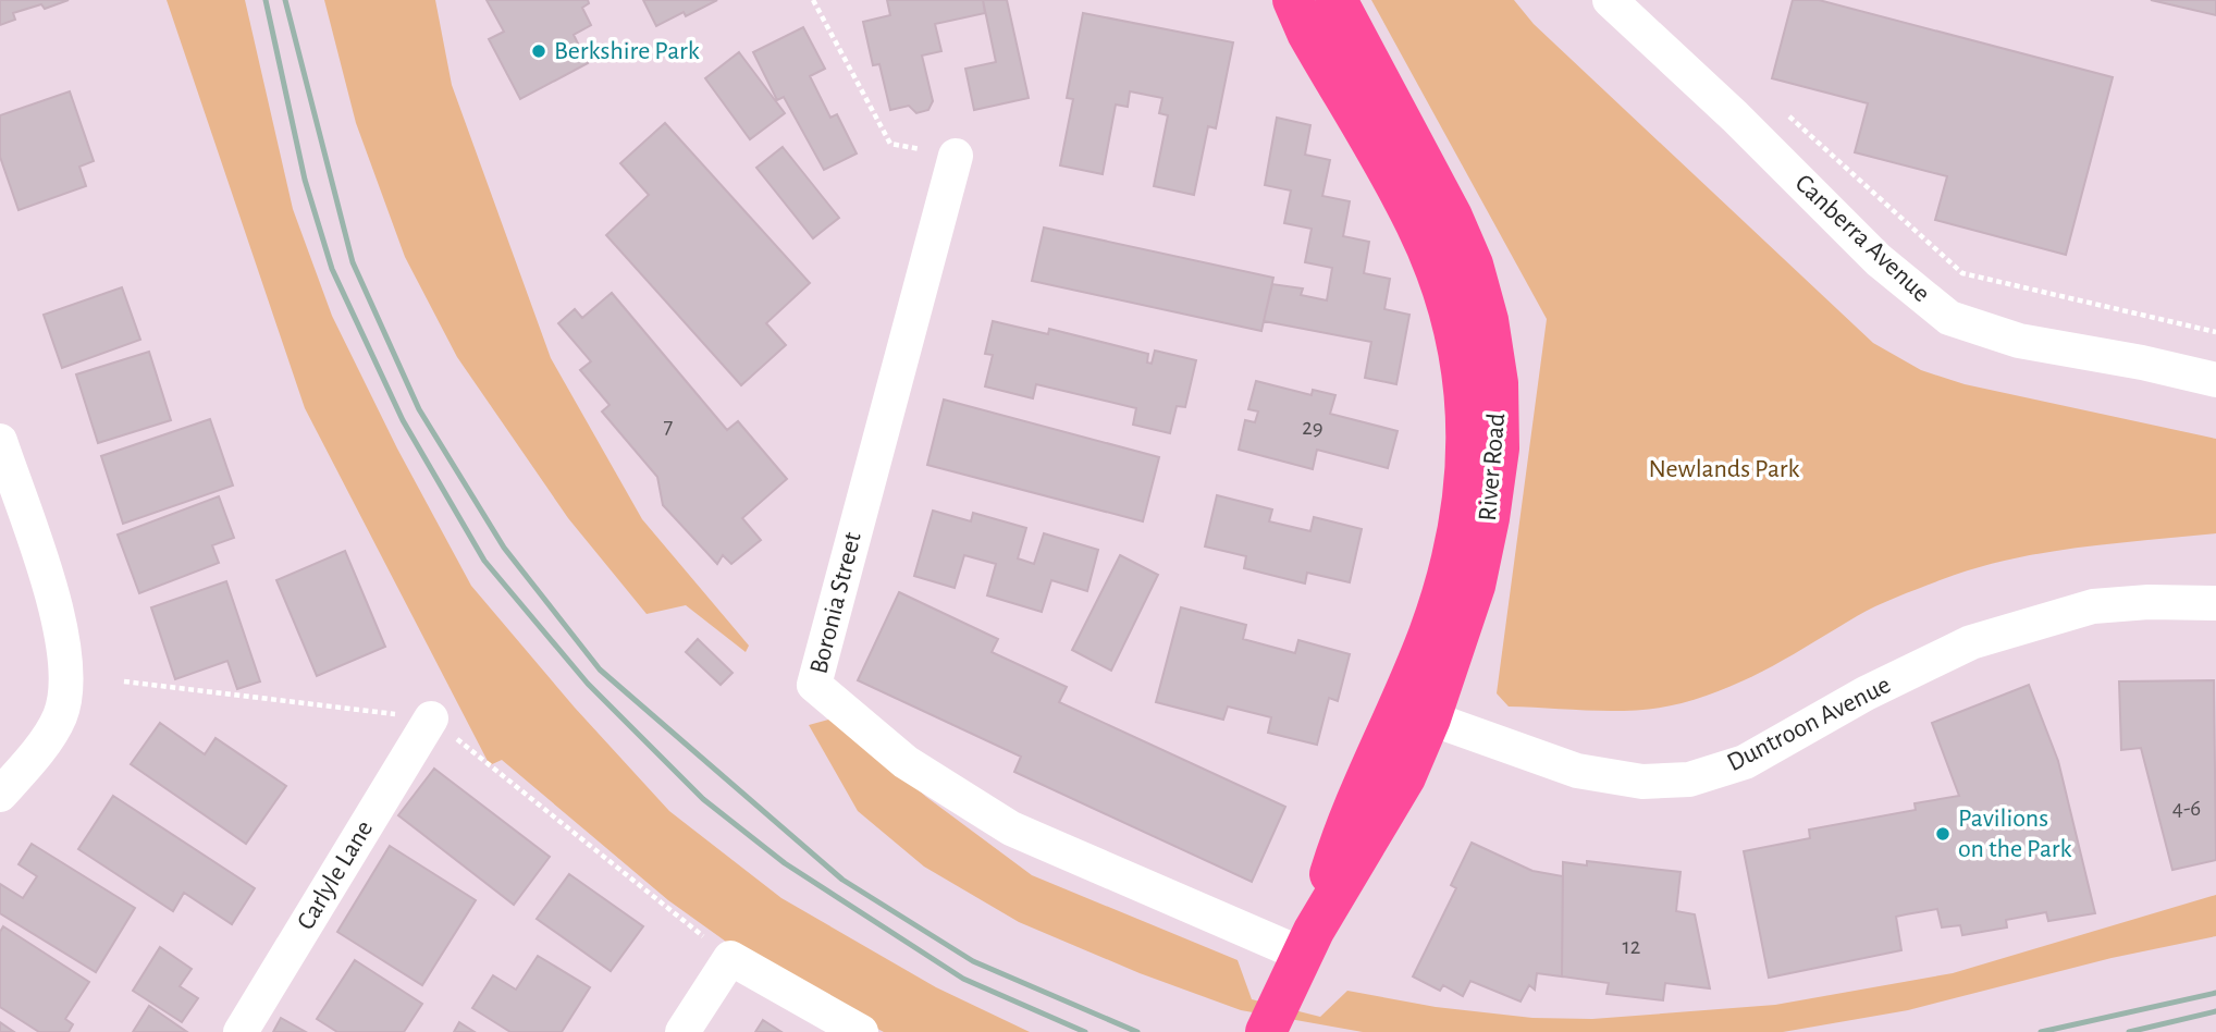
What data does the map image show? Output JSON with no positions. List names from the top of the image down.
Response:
{
  "streets": {
    "main road": ["River Road"],
    "street": [
      "Canberra Avenue",
      "Boronia Street",
      "Duntroon Avenue",
      "Carlyle Lane"
    ]
  },
  "crossings": [
    ["River Road", "Boronia Street"],
    ["River Road", "Duntroon Avenue"]
  ],
  "parks": ["Newlands Park"],
  "places": ["Berkshire Park", "Pavilions on the Park"],
  "house_numbers": [
    "7",
    "29",
    "4-6",
    "12"
  ]
}
